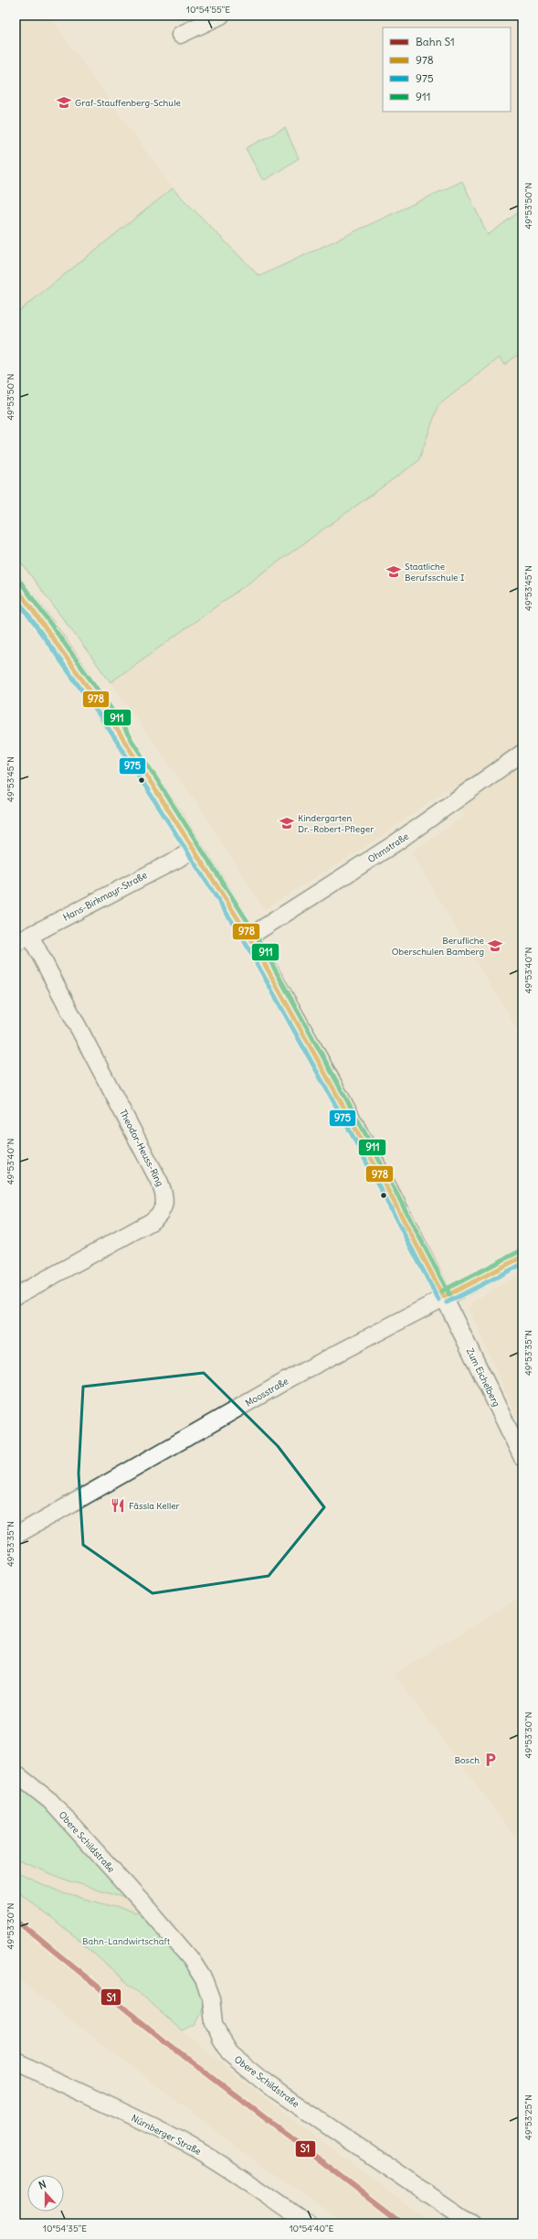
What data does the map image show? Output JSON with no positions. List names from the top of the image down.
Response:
{
  "streets": {
    "street": [
      "Ohmstraße",
      "Hans-Birkmayr-Straße",
      "Theodor-Heuss-Ring",
      "Zum Eichelberg",
      "Moosstraße",
      "Obere Schildstraße",
      "Nürnberger Straße"
    ]
  },
  "crossings": [
    ["Ohmstraße", "Zum Eichelberg"],
    ["Hans-Birkmayr-Straße", "Theodor-Heuss-Ring"],
    ["Hans-Birkmayr-Straße", "Zum Eichelberg"],
    ["Zum Eichelberg", "Moosstraße"]
  ],
  "parks": ["Bahn-Landwirtschaft"],
  "places": {
    "school or university": [
      "Graf-Stauffenberg-Schule",
      "Staatliche Berufsschule I",
      "Kindergarten Dr.-Robert-Pfleger",
      "Berufliche Oberschulen Bamberg"
    ],
    "restaurant": ["Fässla Keller"],
    "parking": ["Bosch"]
  },
  "lines": [
    "transit line 911",
    "transit line 978",
    "transit line 975",
    "rail line S1"
  ],
  "legend": [
    "Bahn S1",
    "978",
    "975",
    "911"
  ],
  "north": "top",
  "coordinates": [
    "10°54'55\"E",
    "49°53'50\"N",
    "49°53'45\"N",
    "49°53'40\"N",
    "49°53'35\"N",
    "49°53'30\"N",
    "49°53'25\"N",
    "10°54'35\"E",
    "10°54'40\"E"
  ]
}
